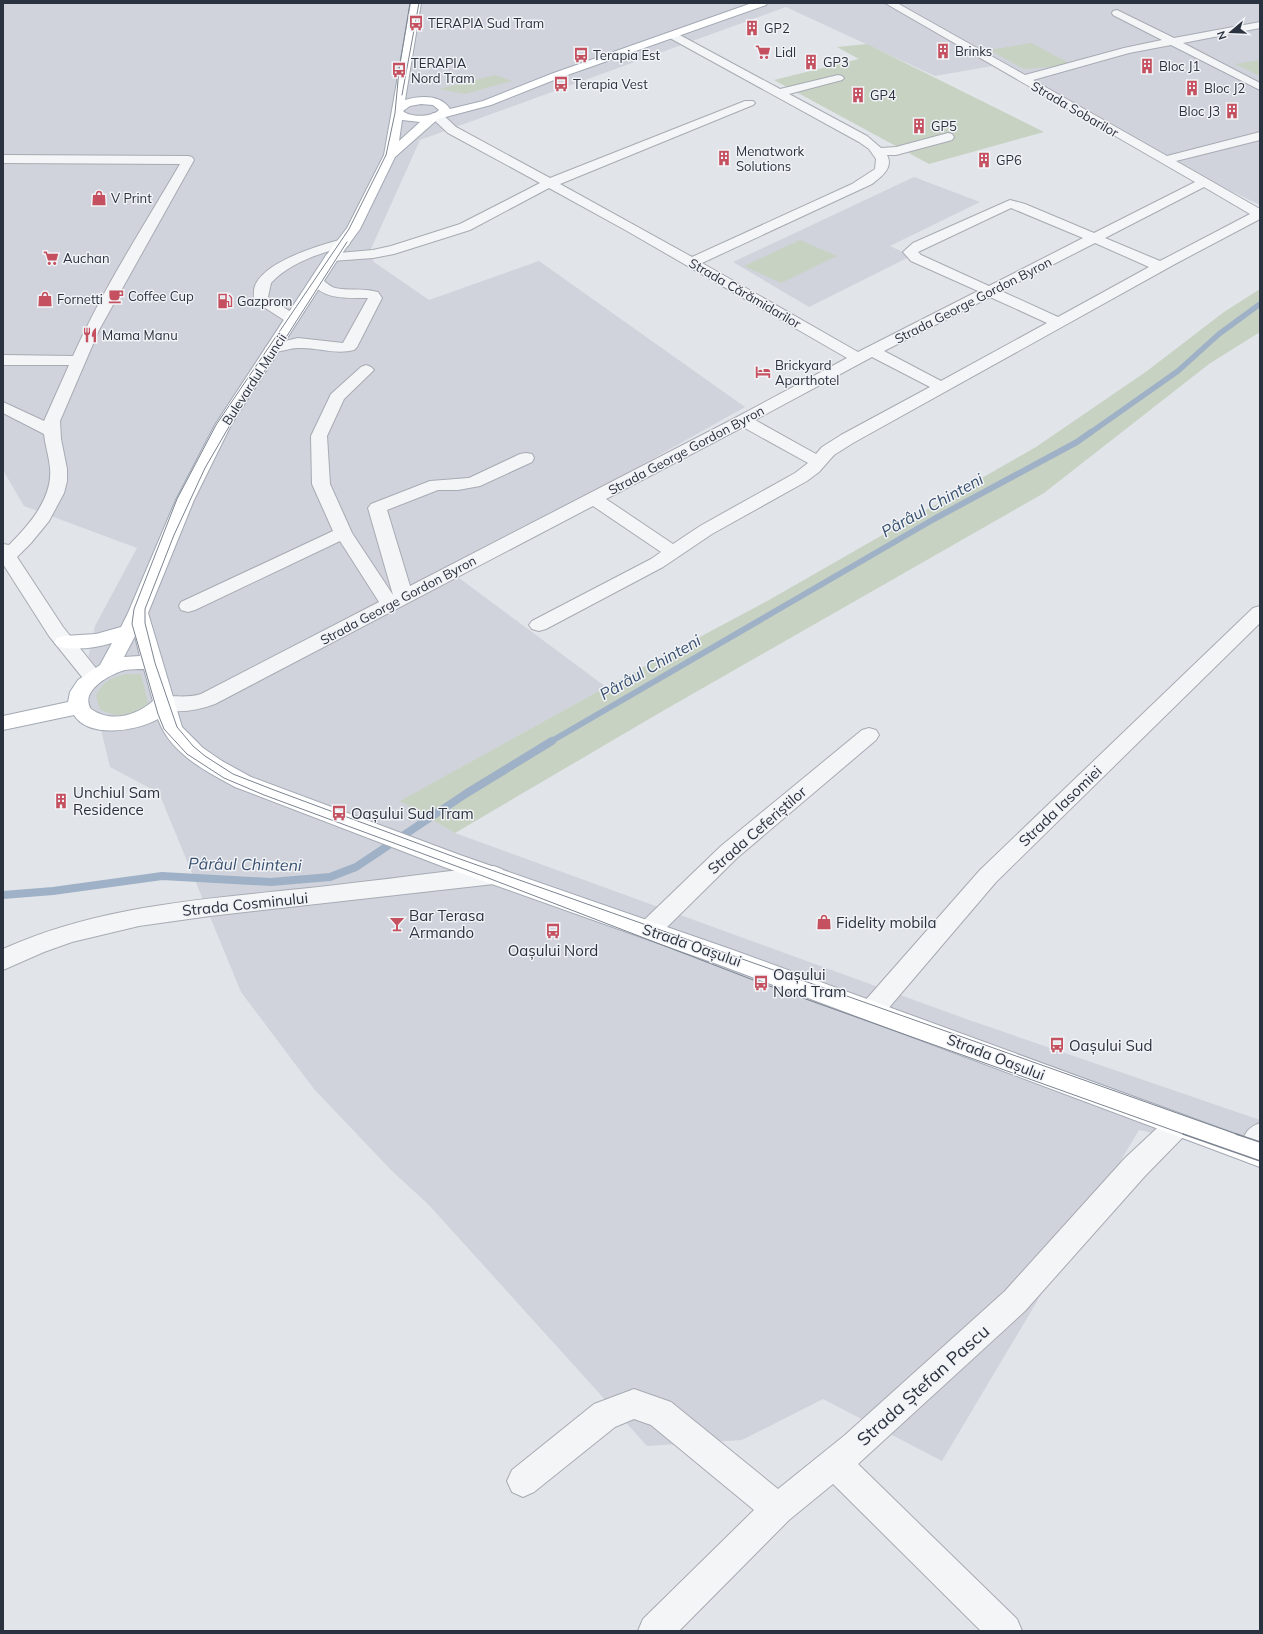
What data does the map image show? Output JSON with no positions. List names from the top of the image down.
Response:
{
  "streets": {
    "main road": ["Bulevardul Muncii", "Strada Oașului"],
    "street": [
      "Strada Sobarilor",
      "Strada Cărămidarilor",
      "Strada George Gordon Byron",
      "Strada Iasomiei",
      "Strada Ceferiștilor",
      "Strada Cosminului",
      "Strada Ștefan Pascu"
    ]
  },
  "crossings": [
    ["Strada Sobarilor", "Strada George Gordon Byron"],
    ["Strada Cărămidarilor", "Strada George Gordon Byron"],
    ["Strada Cărămidarilor", "Bulevardul Muncii"],
    ["Strada George Gordon Byron", "Bulevardul Muncii"],
    ["Strada George Gordon Byron", "Strada Oașului"],
    ["Bulevardul Muncii", "Strada Oașului"],
    ["Strada Iasomiei", "Strada Oașului"],
    ["Strada Ceferiștilor", "Strada Oașului"],
    ["Strada Cosminului", "Strada Oașului"],
    ["Strada Oașului", "Strada Ștefan Pascu"]
  ],
  "water": ["Pârâul Chinteni"],
  "places": {
    "bus stop": [
      "TERAPIA Sud Tram",
      "Terapia Est",
      "TERAPIA Nord Tram",
      "Terapia Vest",
      "Oașului Sud Tram",
      "Oașului Nord",
      "Oașului Nord Tram",
      "Oașului Sud"
    ],
    "building": [
      "GP2",
      "Brinks",
      "GP3",
      "Bloc J1",
      "Bloc J2",
      "GP4",
      "Bloc J3",
      "GP5",
      "Menatwork Solutions",
      "GP6",
      "Unchiul Sam Residence"
    ],
    "supermarket": ["Lidl", "Auchan"],
    "shop": ["V Print", "Fornetti", "Fidelity mobila"],
    "cafe": ["Coffee Cup"],
    "fuel station": ["Gazprom"],
    "restaurant": ["Mama Manu"],
    "hotel": ["Brickyard Aparthotel"],
    "bar": ["Bar Terasa Armando"]
  },
  "north": "left"
}
